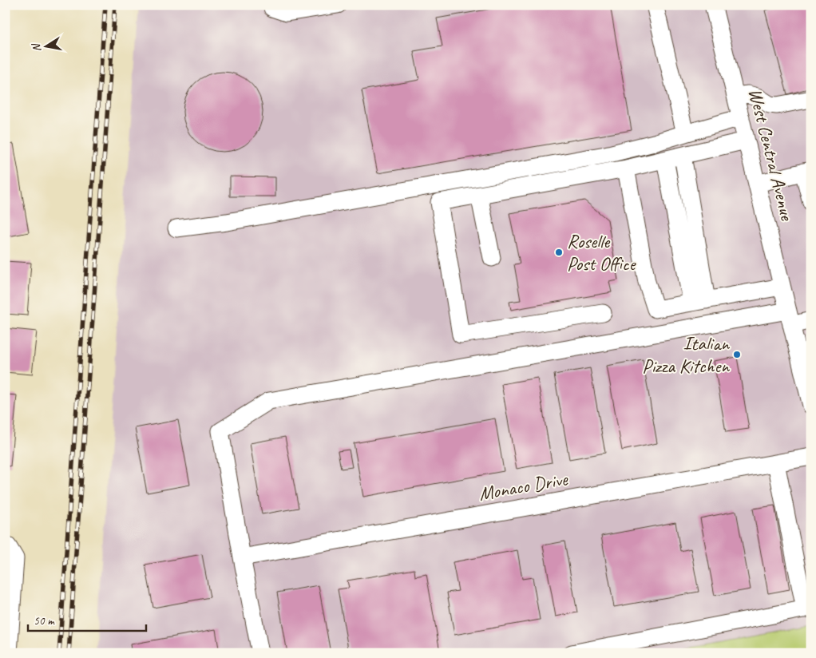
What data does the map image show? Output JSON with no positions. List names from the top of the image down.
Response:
{
  "streets": {
    "street": ["West Central Avenue", "Monaco Drive"]
  },
  "places": ["Roselle Post Office", "Italian Pizza Kitchen"],
  "scale_bar": "50 m",
  "north": "left"
}
